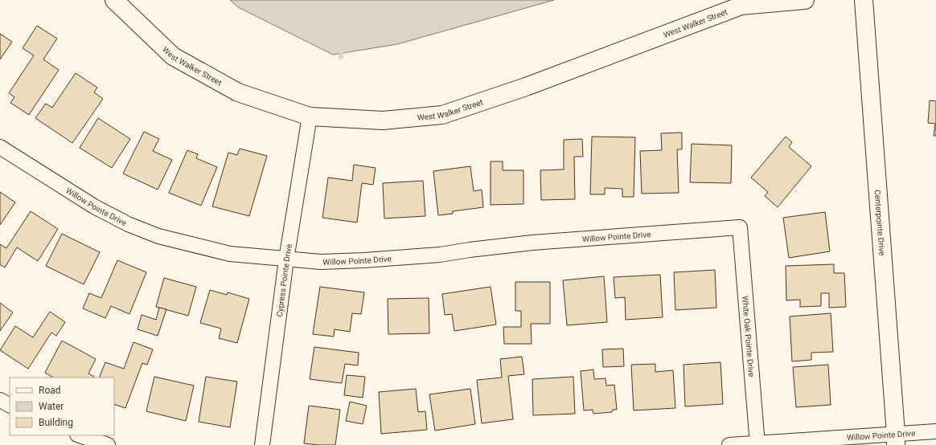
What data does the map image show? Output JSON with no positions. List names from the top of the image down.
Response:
{
  "streets": {
    "street": [
      "West Walker Street",
      "Willow Pointe Drive",
      "Centerpointe Drive",
      "Cypress Pointe Drive",
      "White Oak Pointe Drive"
    ]
  },
  "crossings": [
    ["West Walker Street", "Cypress Pointe Drive"],
    ["Willow Pointe Drive", "Centerpointe Drive"],
    ["Willow Pointe Drive", "Cypress Pointe Drive"],
    ["Willow Pointe Drive", "White Oak Pointe Drive"]
  ],
  "legend": ["Road", "Water", "Building"]
}
